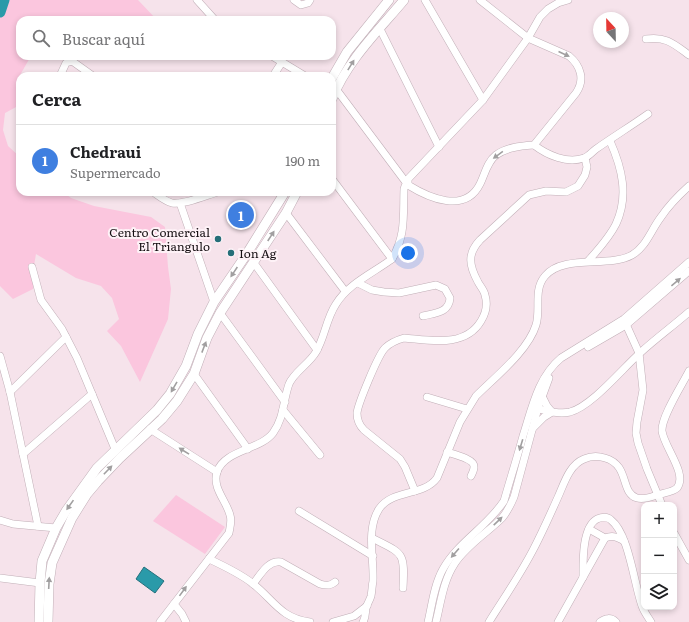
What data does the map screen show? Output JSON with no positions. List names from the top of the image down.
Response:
{
  "places": ["Centro Comercial El Triangulo", "Ion Ag"],
  "north": "top",
  "page": {
    "search": "Buscar aquí",
    "heading": "Cerca",
    "list": [
      {
        "mark": "1",
        "name": "Chedraui",
        "note": "Supermercado",
        "value": "190 m"
      }
    ],
    "pins": "1",
    "map_buttons": ["+", "−"]
  }
}
